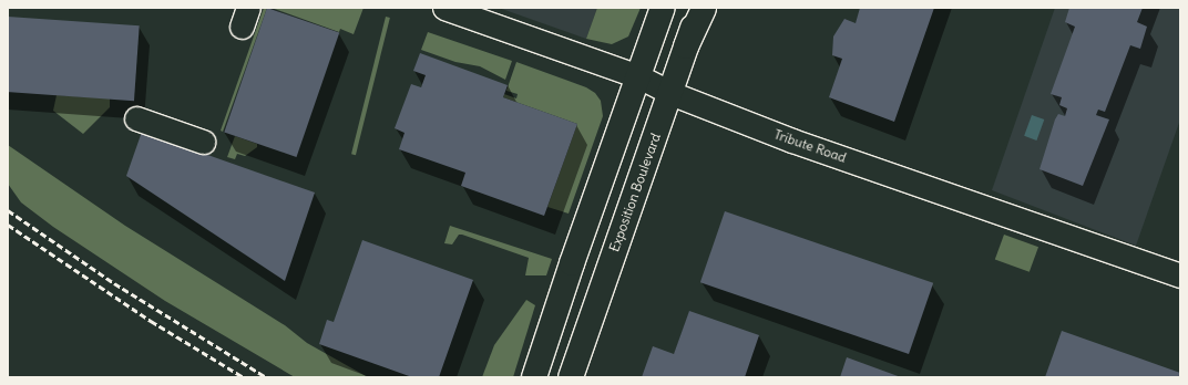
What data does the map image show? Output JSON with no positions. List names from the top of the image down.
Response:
{
  "streets": {
    "main road": ["Exposition Boulevard"],
    "street": ["Tribute Road"]
  },
  "crossings": [
    ["Tribute Road", "Exposition Boulevard"]
  ]
}
